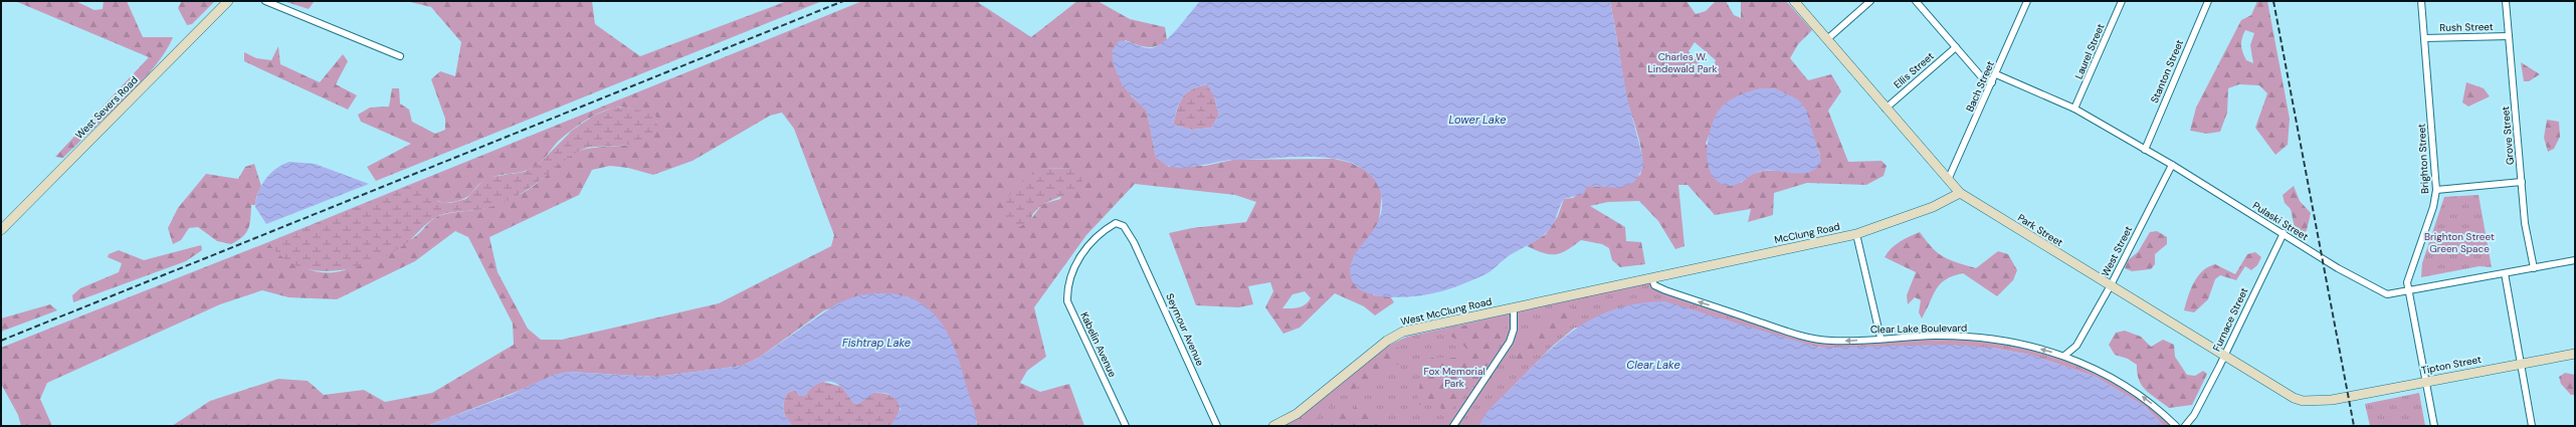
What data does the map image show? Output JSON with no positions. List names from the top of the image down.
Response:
{
  "streets": {
    "street": [
      "Rush Street",
      "Laurel Street",
      "Ellis Street",
      "Stanton Street",
      "Bach Street",
      "West Severs Road",
      "Grove Street",
      "Brighton Street",
      "Pulaski Street",
      "Park Street",
      "McClung Road",
      "West Street",
      "West McClung Road",
      "Furnace Street",
      "Clear Lake Boulevard",
      "Seymour Avenue",
      "Kabelin Avenue",
      "Tipton Street"
    ]
  },
  "crossings": [
    ["Rush Street", "Grove Street"],
    ["Rush Street", "Brighton Street"],
    ["Laurel Street", "Pulaski Street"],
    ["Ellis Street", "Park Street"],
    ["Stanton Street", "Pulaski Street"],
    ["Bach Street", "Pulaski Street"],
    ["Bach Street", "Park Street"],
    ["Grove Street", "Pulaski Street"],
    ["Brighton Street", "Pulaski Street"],
    ["Brighton Street", "Tipton Street"],
    ["Pulaski Street", "West Street"],
    ["Pulaski Street", "Furnace Street"],
    ["Park Street", "McClung Road"],
    ["Park Street", "West Street"],
    ["Park Street", "Furnace Street"],
    ["Park Street", "Tipton Street"],
    ["McClung Road", "West McClung Road"],
    ["McClung Road", "Clear Lake Boulevard"],
    ["West Street", "Clear Lake Boulevard"],
    ["West McClung Road", "Clear Lake Boulevard"],
    ["Seymour Avenue", "Kabelin Avenue"]
  ],
  "one_way": ["Clear Lake Boulevard"],
  "water": ["Lower Lake", "Fishtrap Lake", "Clear Lake"],
  "parks": ["Charles W. Lindewald Park", "Brighton Street Green Space", "Fox Memorial Park"]
}
